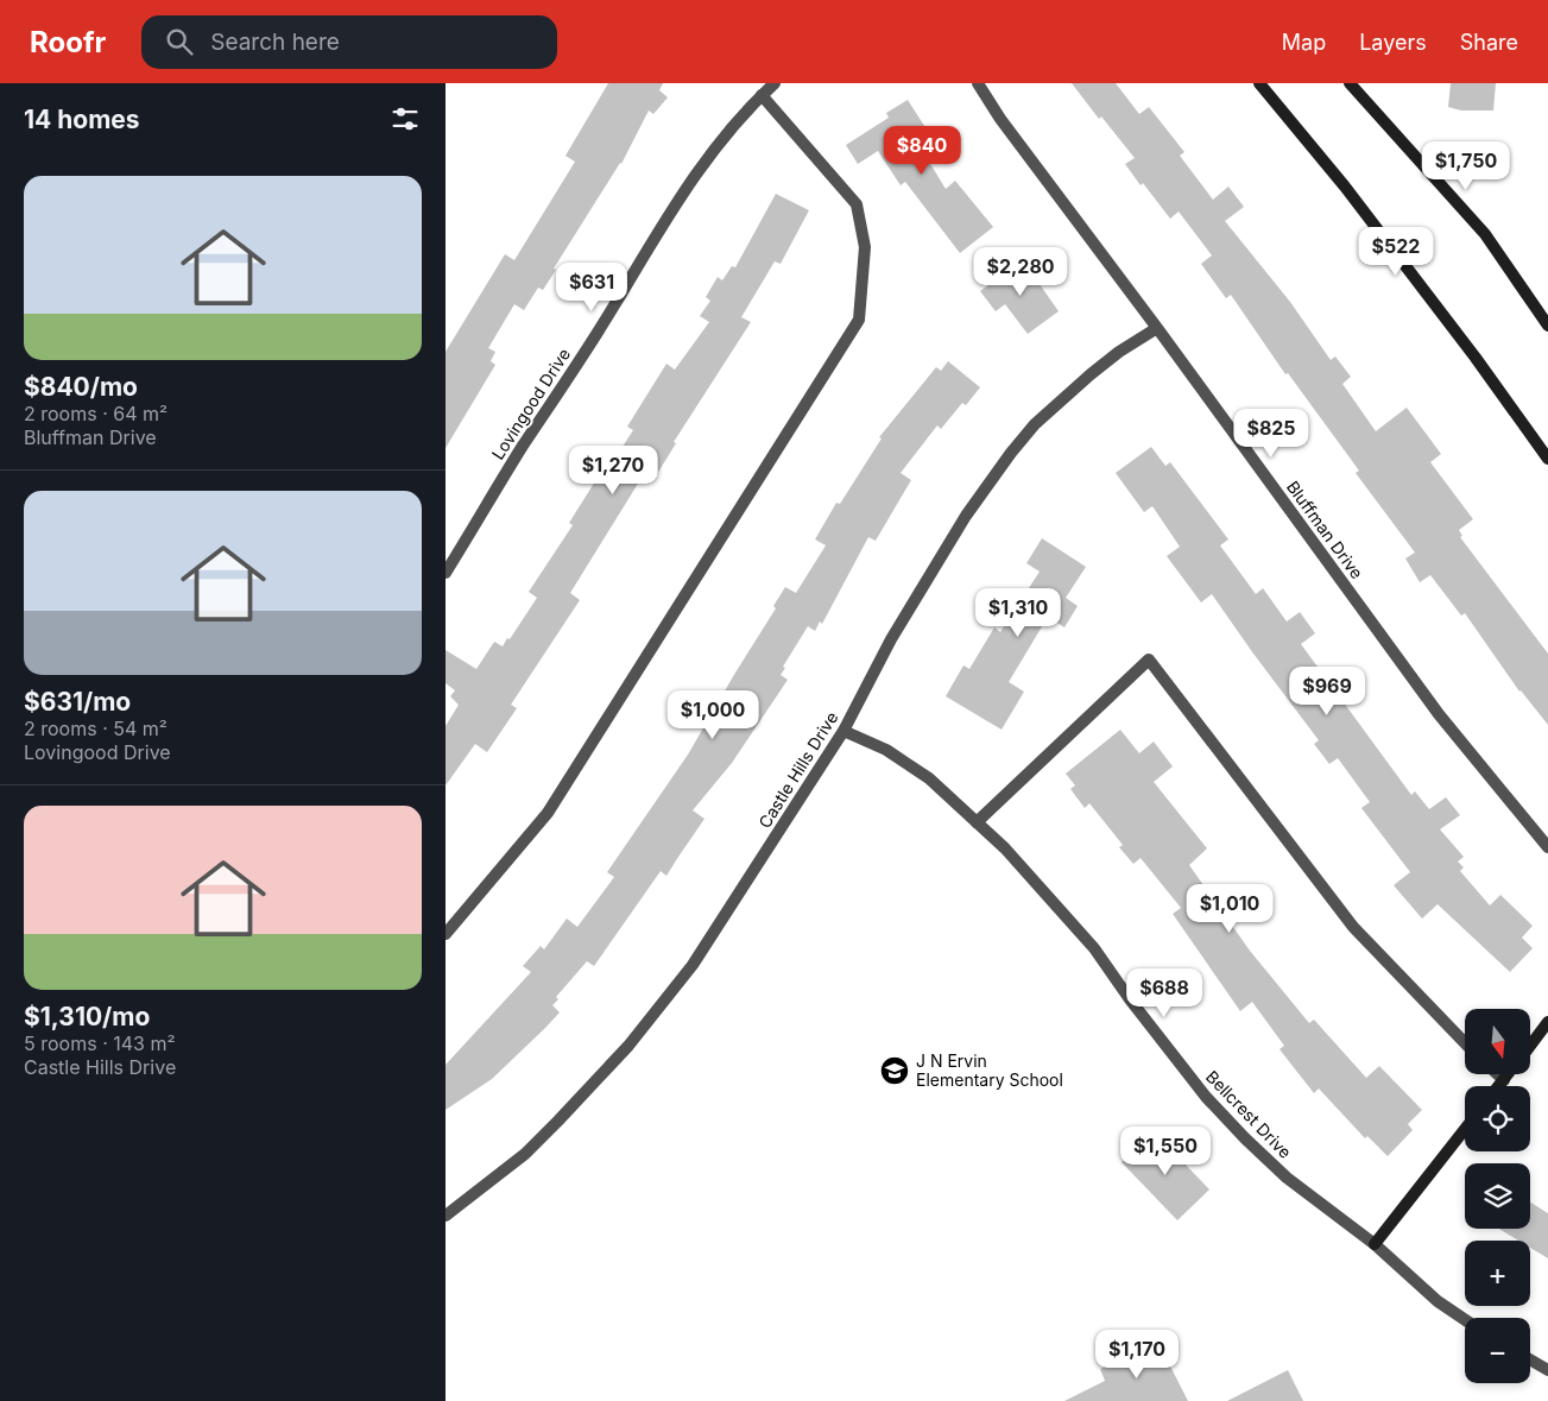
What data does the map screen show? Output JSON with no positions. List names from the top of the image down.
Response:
{
  "streets": {
    "street": [
      "Lovingood Drive",
      "Bluffman Drive",
      "Castle Hills Drive",
      "Bellcrest Drive"
    ]
  },
  "crossings": [
    ["Bluffman Drive", "Castle Hills Drive"],
    ["Castle Hills Drive", "Bellcrest Drive"]
  ],
  "places": {
    "school or university": ["J N Ervin Elementary School"]
  },
  "north": "bottom",
  "page": {
    "header": "Roofr",
    "search": "Search here",
    "nav": ["Map", "Layers", "Share"],
    "heading": "14 homes",
    "price": [
      "$840",
      "$1,750",
      "$522",
      "$2,280",
      "$631",
      "$825",
      "$1,270",
      "$1,310",
      "$969",
      "$1,000",
      "$1,010",
      "$688",
      "$1,550",
      "$1,170"
    ],
    "list": [
      {
        "name": "$840/mo",
        "note": "2 rooms · 64 m² · Bluffman Drive"
      },
      {
        "name": "$631/mo",
        "note": "2 rooms · 54 m² · Lovingood Drive"
      },
      {
        "name": "$1,310/mo",
        "note": "5 rooms · 143 m² · Castle Hills Drive"
      }
    ],
    "map_buttons": ["+", "−"]
  }
}
